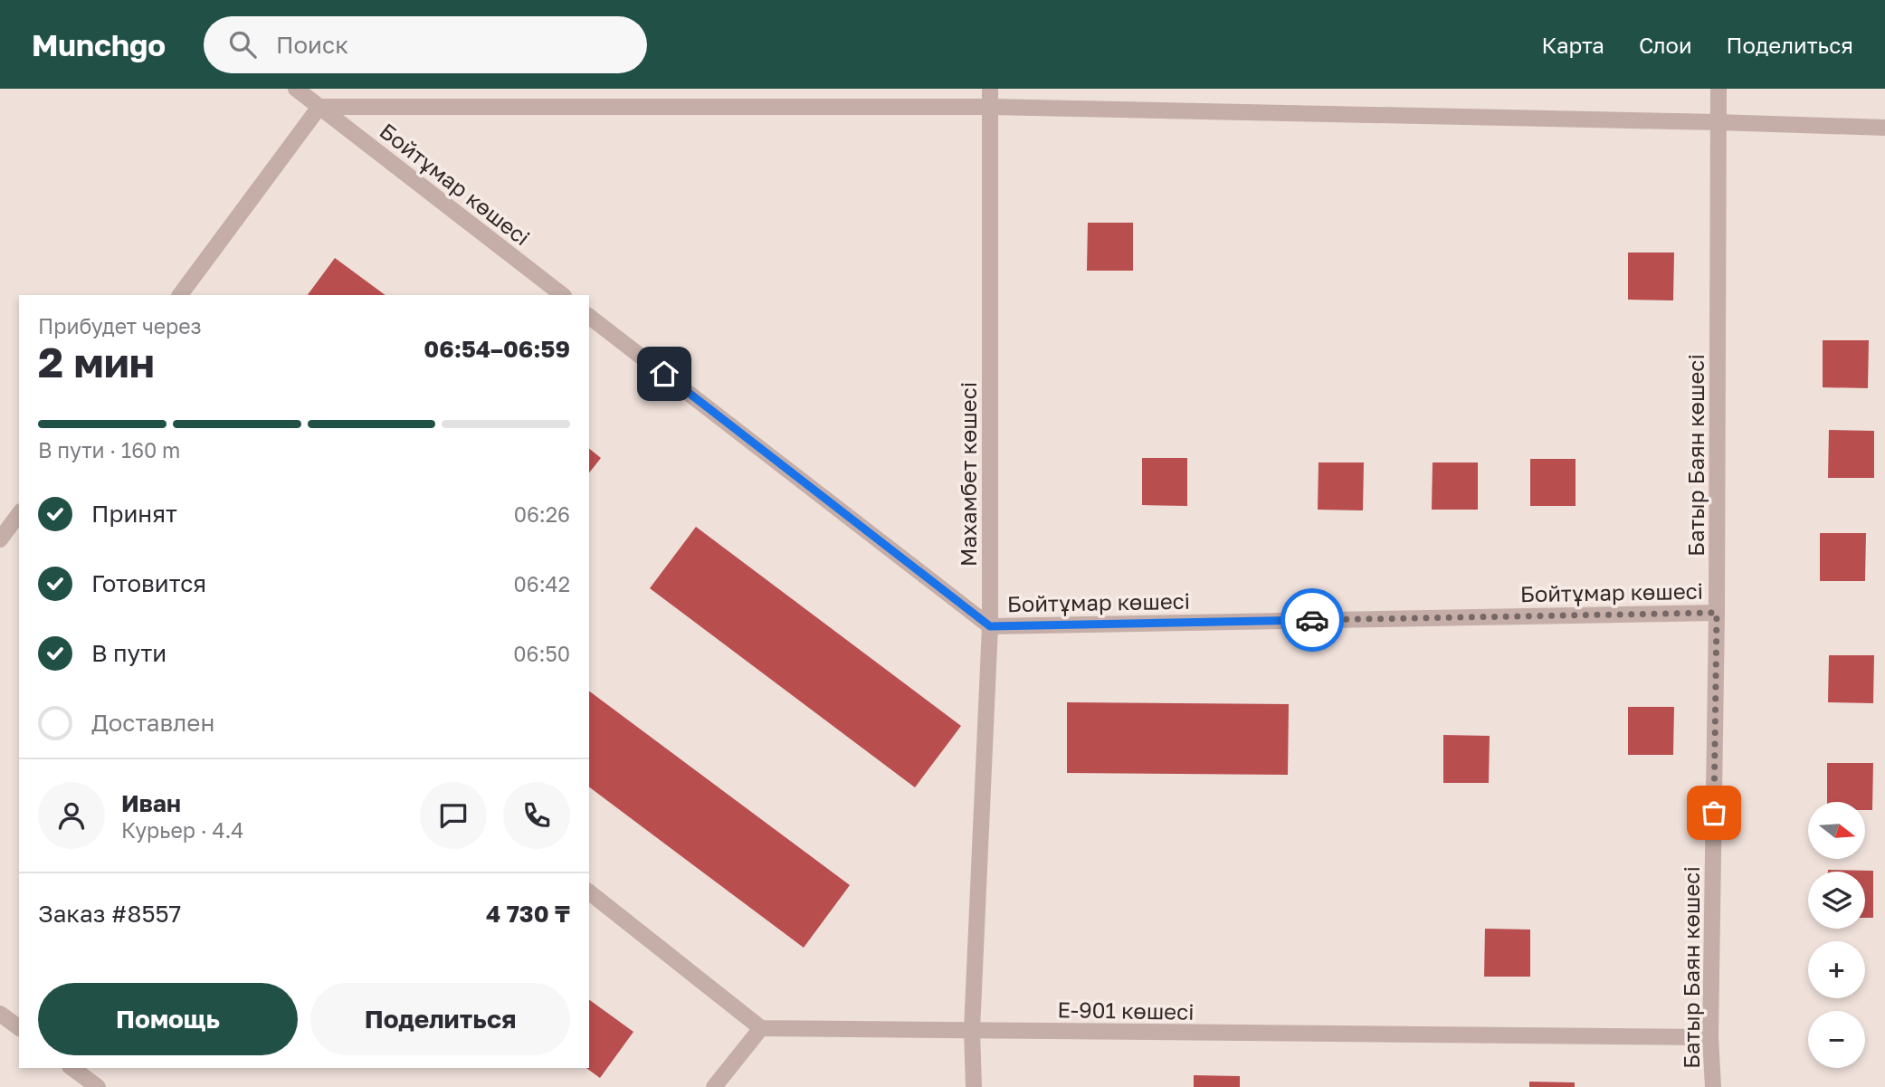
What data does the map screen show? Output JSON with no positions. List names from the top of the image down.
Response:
{
  "streets": {
    "street": [
      "Бойтұмар көшесі",
      "Батыр Баян көшесі",
      "Махамбет көшесі",
      "Е-901 көшесі"
    ]
  },
  "crossings": [
    ["Бойтұмар көшесі", "Батыр Баян көшесі"],
    ["Бойтұмар көшесі", "Махамбет көшесі"],
    ["Батыр Баян көшесі", "Е-901 көшесі"],
    ["Махамбет көшесі", "Е-901 көшесі"]
  ],
  "north": "right",
  "page": {
    "header": "Munchgo",
    "search": "Поиск",
    "nav": ["Карта", "Слои", "Поделиться"],
    "heading": ["2 мин", "Прибудет через", "06:54–06:59"],
    "panel": [
      "Иван",
      "Курьер · 4.4",
      "Заказ #8557",
      "4 730 ₸"
    ],
    "bar": "В пути · 160 m",
    "list": [
      ["Принят", "06:26"],
      ["Готовится", "06:42"],
      ["В пути", "06:50"],
      "Доставлен"
    ],
    "map_buttons": ["+", "−"],
    "buttons": ["Помощь", "Поделиться"]
  }
}
